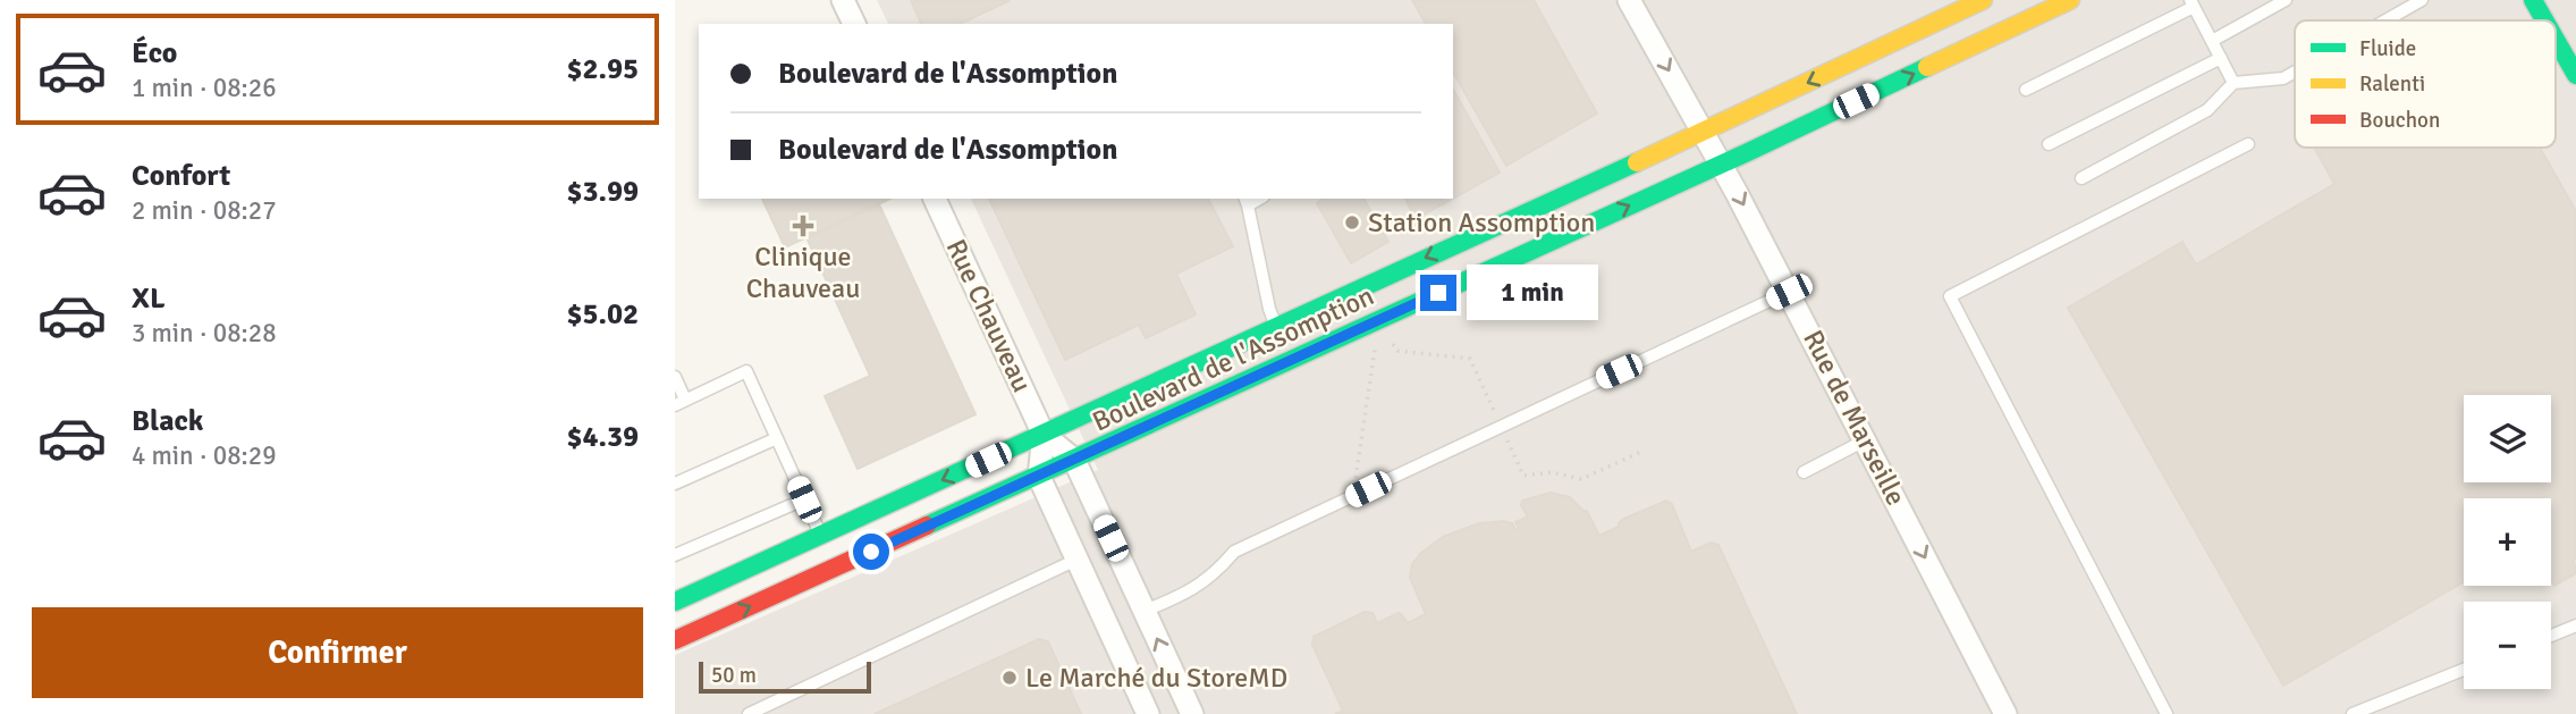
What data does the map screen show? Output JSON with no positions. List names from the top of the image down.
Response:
{
  "streets": {
    "street": ["Rue Chauveau", "Boulevard de l'Assomption", "Rue de Marseille"]
  },
  "crossings": [
    ["Rue Chauveau", "Boulevard de l'Assomption"],
    ["Boulevard de l'Assomption", "Rue de Marseille"]
  ],
  "one_way": ["Rue de Marseille"],
  "places": {
    "other": ["Station Assomption", "Le Marché du StoreMD"],
    "health": ["Clinique Chauveau"]
  },
  "legend": ["Fluide", "Ralenti", "Bouchon"],
  "scale_bar": "50 m",
  "page": {
    "list": [
      {
        "name": "Éco",
        "note": "1 min · 08:26",
        "value": "$2.95"
      },
      {
        "name": "Confort",
        "note": "2 min · 08:27",
        "value": "$3.99"
      },
      {
        "name": "XL",
        "note": "3 min · 08:28",
        "value": "$5.02"
      },
      {
        "name": "Black",
        "note": "4 min · 08:29",
        "value": "$4.39"
      }
    ],
    "banner": ["Boulevard de l'Assomption", "Boulevard de l'Assomption"],
    "bubble": "1 min",
    "map_buttons": ["+", "−"],
    "buttons": "Confirmer",
    "scale": "50 m"
  }
}
